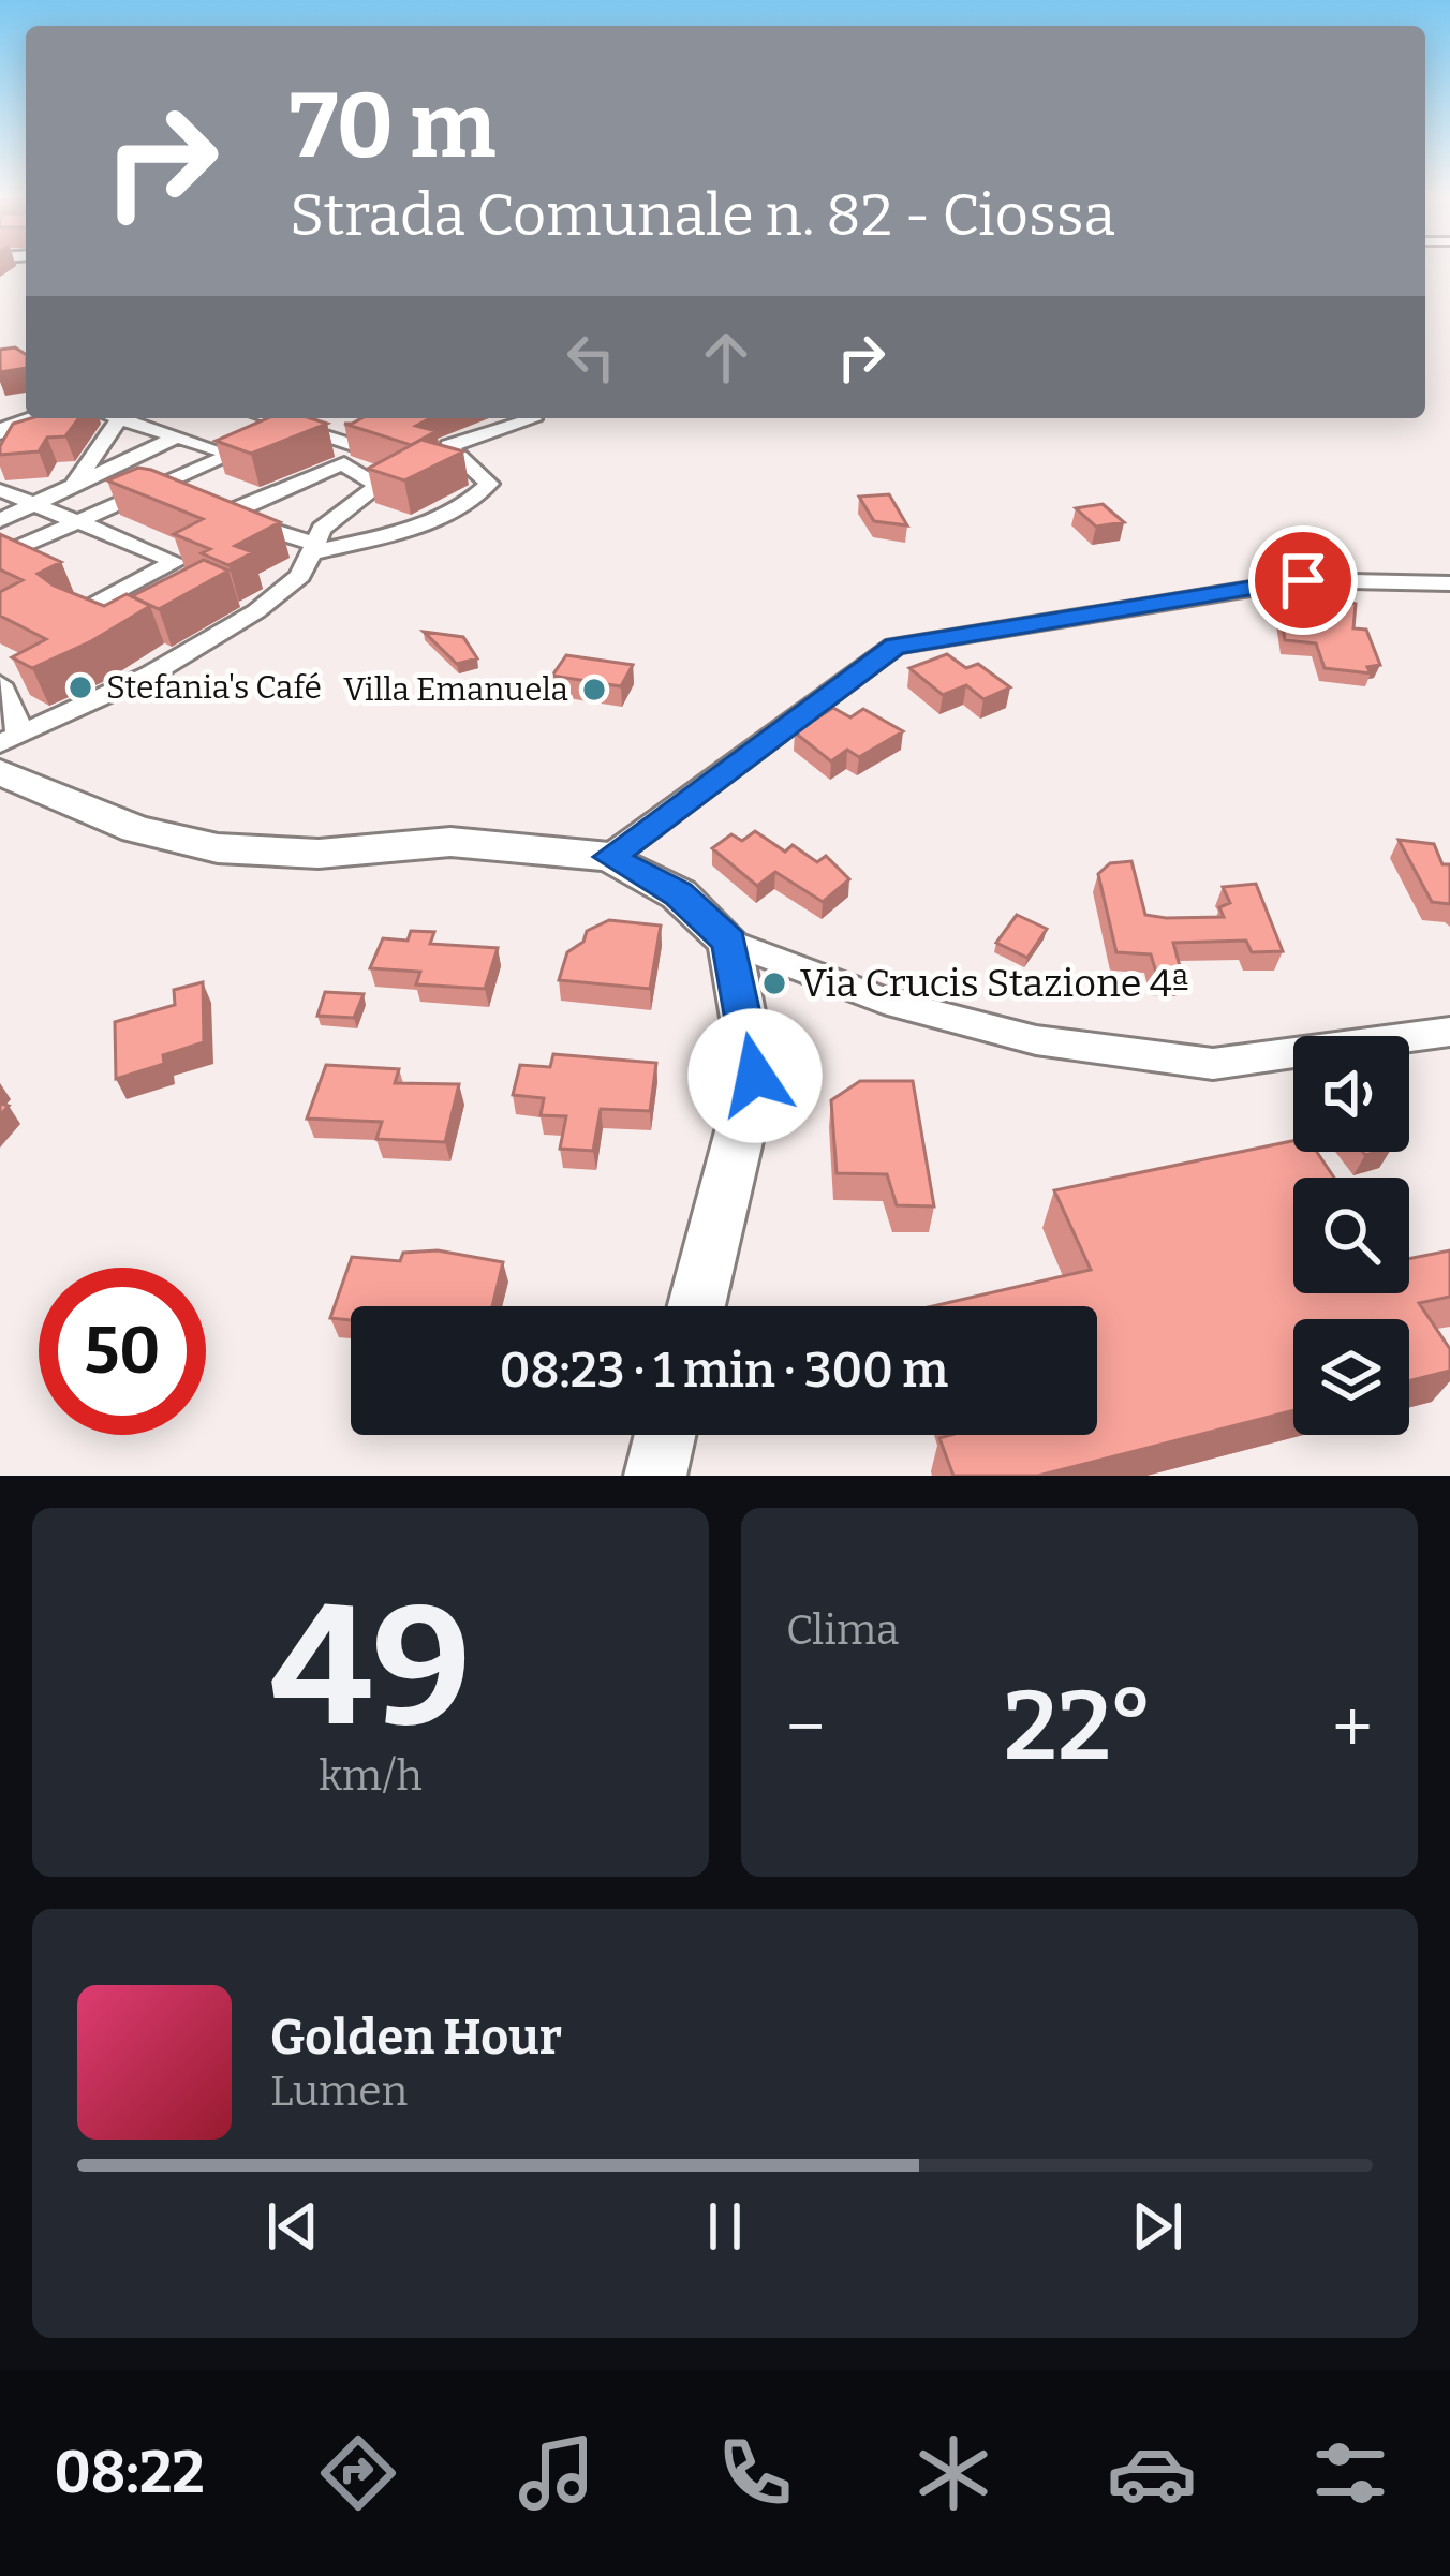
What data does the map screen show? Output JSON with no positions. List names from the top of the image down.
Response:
{
  "places": ["Stefania's Café", "Villa Emanuela", "Via Crucis Stazione 4ª"],
  "page": {
    "turn": ["70 m", "Strada Comunale n. 82 - Ciossa"],
    "limit": "50",
    "trip": "08:23 · 1 min · 300 m",
    "tile": [
      ["49", "km/h"],
      "Clima"
    ],
    "heat": ["−", "22°", "+"],
    "song": ["Golden Hour", "Lumen"],
    "tabs": "08:22"
  }
}
